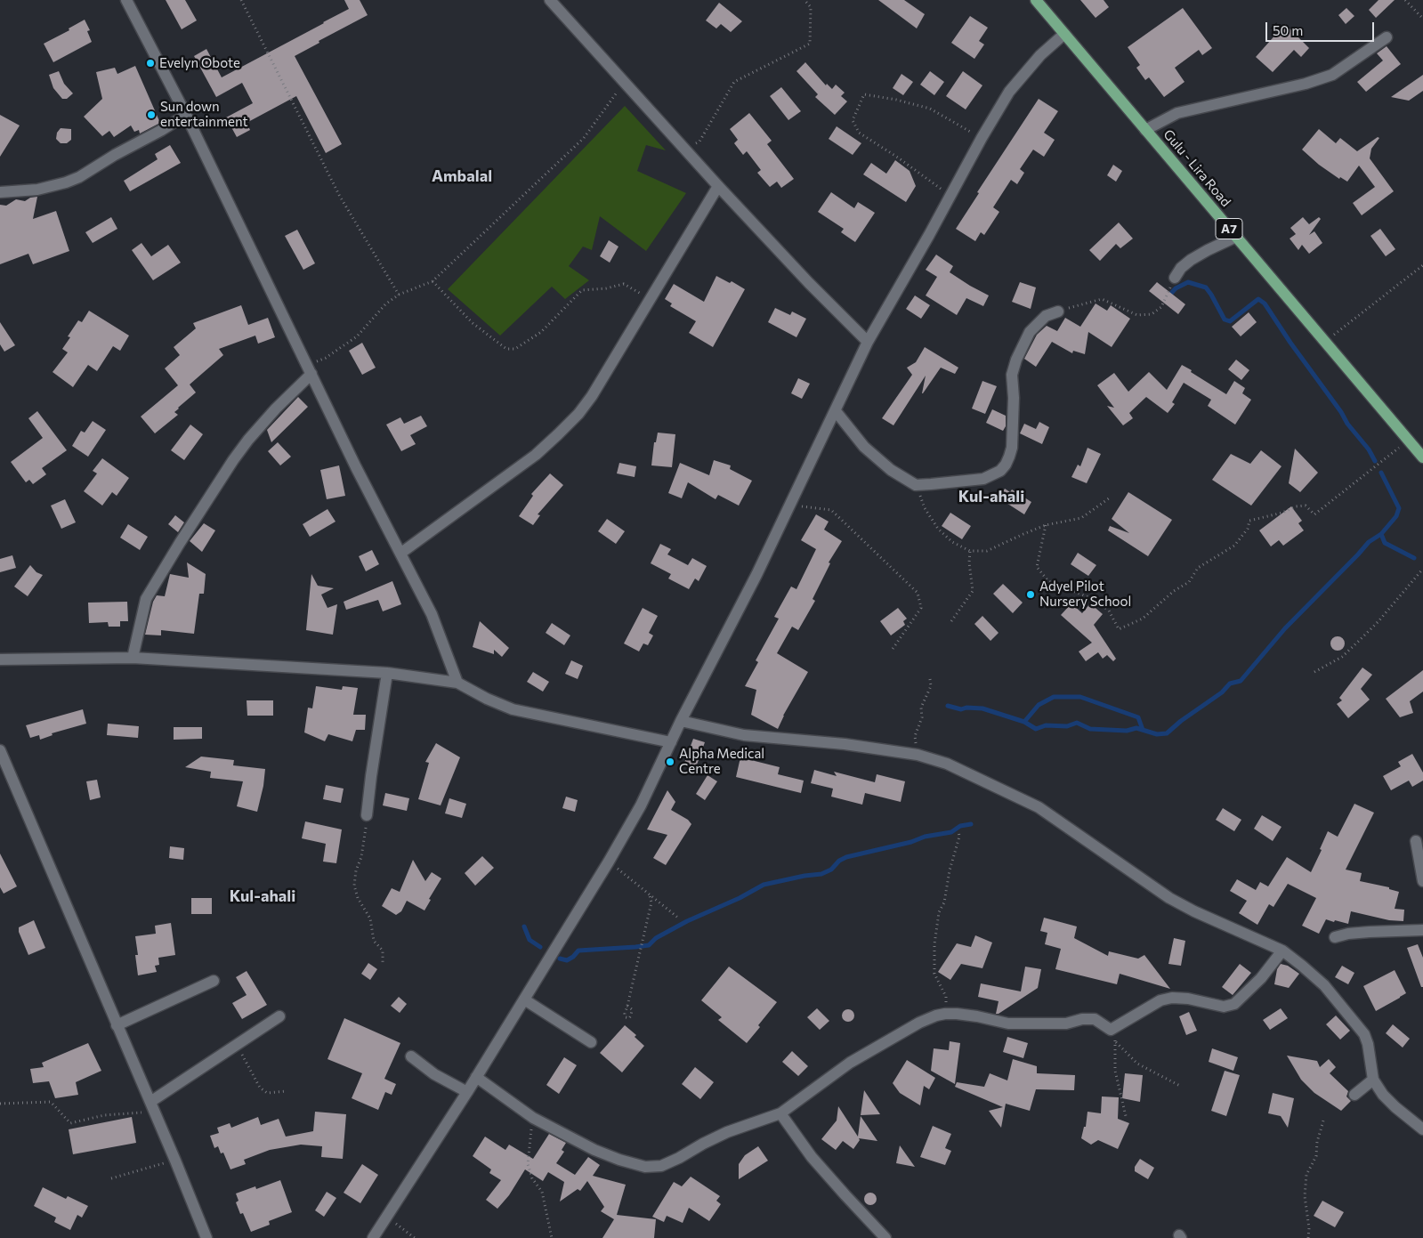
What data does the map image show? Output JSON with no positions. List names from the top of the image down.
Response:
{
  "streets": {
    "main road": ["Gulu - Lira Road", "A7"]
  },
  "districts": ["Ambalal", "Kul-ahali", "Kul-ahali"],
  "places": [
    "Evelyn Obote",
    "Sun down entertainment",
    "Adyel Pilot Nursery School",
    "Alpha Medical Centre"
  ],
  "scale_bar": "50 m"
}
